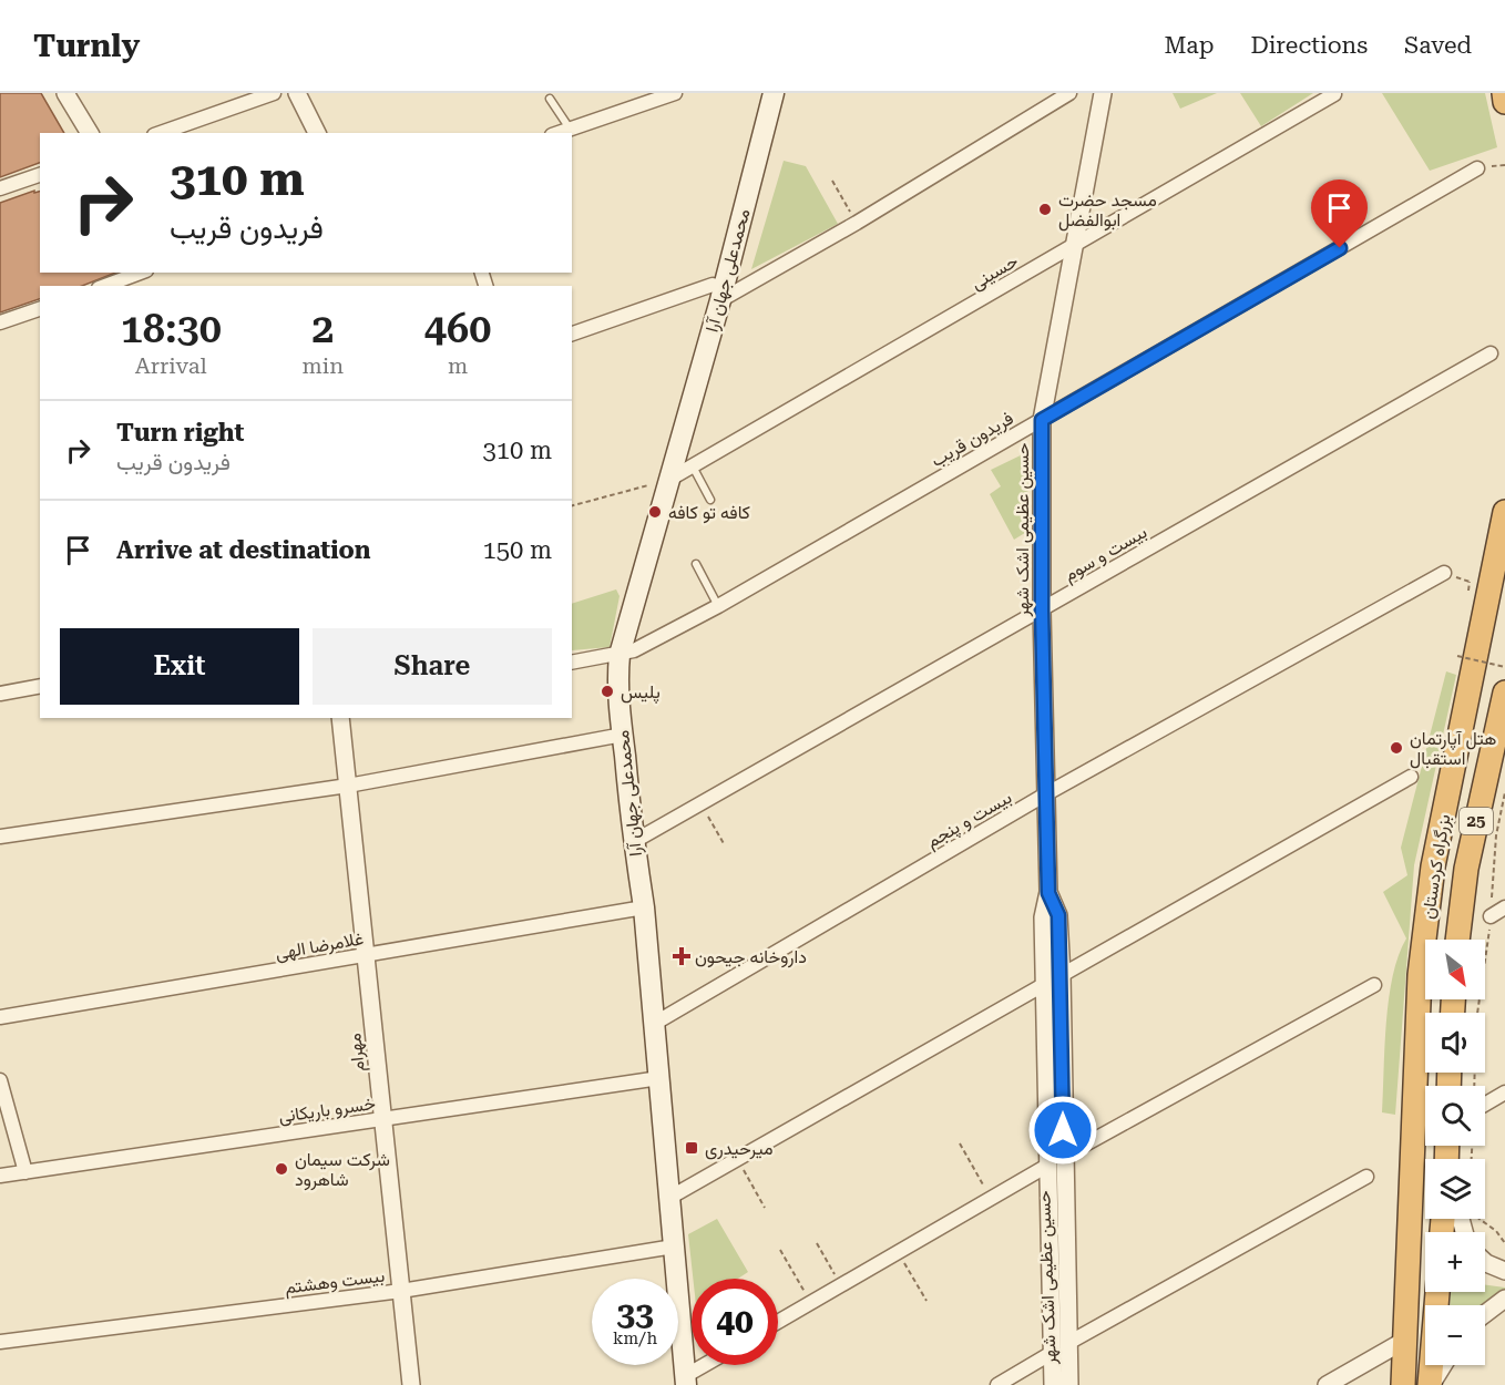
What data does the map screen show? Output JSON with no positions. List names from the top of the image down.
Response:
{
  "streets": {
    "highway": ["25", "بزرگراه کردستان"],
    "main road": ["محمدعلی جهان آرا"],
    "street": [
      "حسینی",
      "فریدون قریب",
      "حسین عظیمی اشک شهر",
      "بیست و سوم",
      "بیست و پنجم",
      "غلامرضا الهی",
      "مهرام",
      "خسرو باریکانی",
      "بیست وهشتم"
    ]
  },
  "crossings": [
    ["محمدعلی جهان آرا", "حسینی"],
    ["محمدعلی جهان آرا", "فریدون قریب"],
    ["محمدعلی جهان آرا", "بیست و سوم"],
    ["محمدعلی جهان آرا", "بیست و پنجم"],
    ["محمدعلی جهان آرا", "غلامرضا الهی"],
    ["محمدعلی جهان آرا", "خسرو باریکانی"],
    ["محمدعلی جهان آرا", "بیست وهشتم"],
    ["حسینی", "حسین عظیمی اشک شهر"],
    ["فریدون قریب", "حسین عظیمی اشک شهر"],
    ["حسین عظیمی اشک شهر", "بیست و سوم"],
    ["حسین عظیمی اشک شهر", "بیست و پنجم"],
    ["غلامرضا الهی", "مهرام"],
    ["مهرام", "خسرو باریکانی"],
    ["مهرام", "بیست وهشتم"]
  ],
  "places": {
    "other": [
      "مسجد حضرت ابوالفضل",
      "کافه تو کافه",
      "پلیس",
      "هتل آپارتمان استقبال",
      "شرکت سیمان شاهرود"
    ],
    "health": ["داروخانه جیحون"],
    "transit": ["میرحیدری"]
  },
  "north": "bottom right",
  "page": {
    "header": "Turnly",
    "nav": ["Map", "Directions", "Saved"],
    "turn": ["310 m", "فریدون قریب"],
    "eta": [
      "18:30",
      "Arrival",
      "2",
      "min",
      "460",
      "m"
    ],
    "list": [
      {
        "name": "Turn right",
        "note": "فریدون قریب",
        "value": "310 m"
      },
      {
        "name": "Arrive at destination",
        "value": "150 m"
      }
    ],
    "buttons": ["Exit", "Share"],
    "map_buttons": ["+", "−"],
    "speed": "33 km/h",
    "limit": "40"
  }
}
